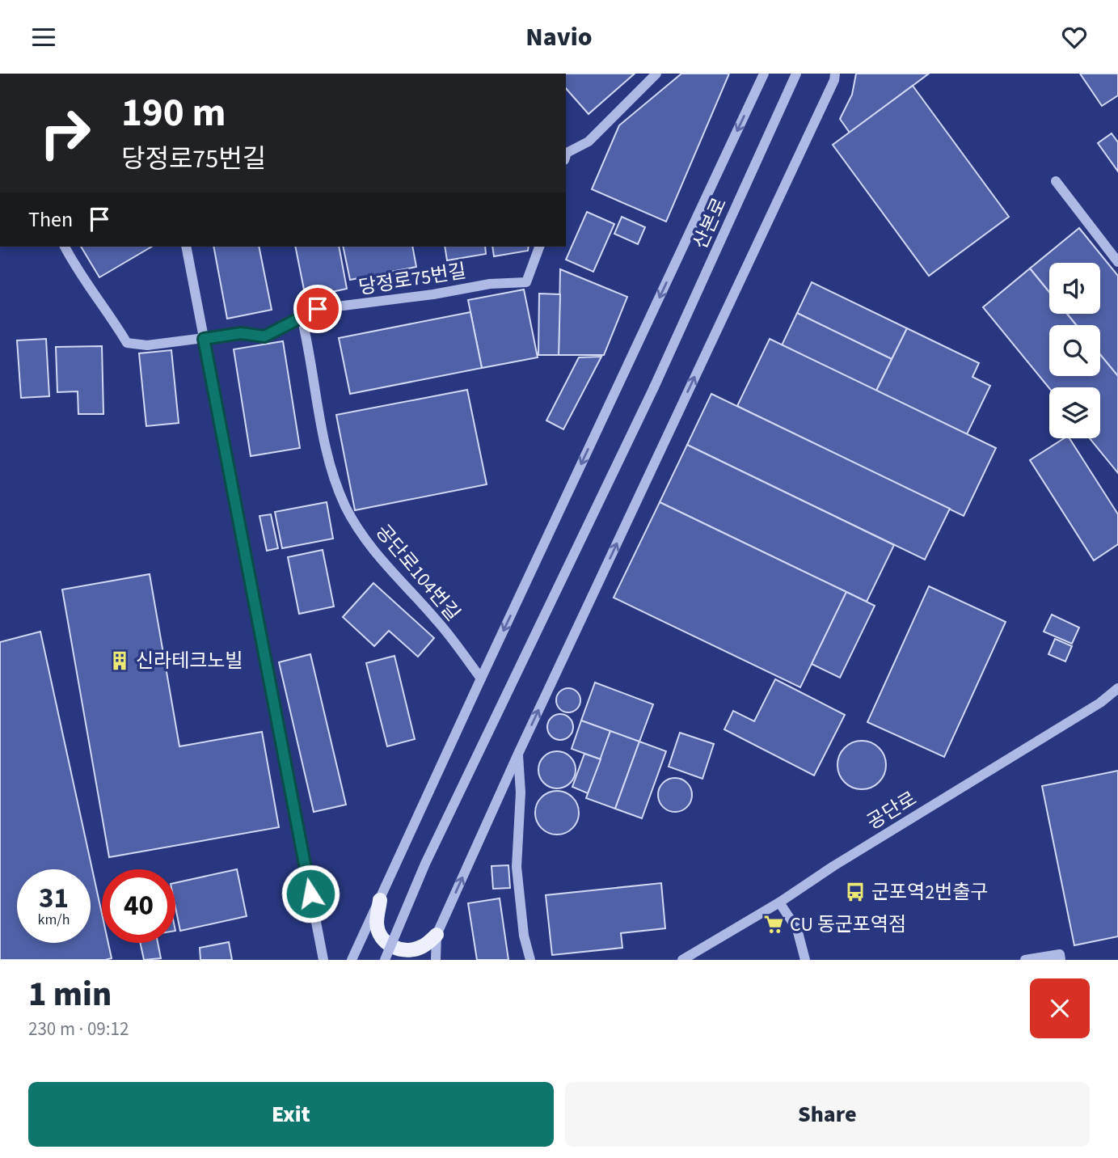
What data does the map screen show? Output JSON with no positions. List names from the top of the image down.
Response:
{
  "streets": {
    "street": [
      "산본로",
      "당정로75번길",
      "공단로104번길",
      "공단로"
    ]
  },
  "crossings": [
    ["당정로75번길", "공단로104번길"]
  ],
  "places": {
    "building": ["신라테크노빌"],
    "bus stop": ["군포역2번출구"],
    "supermarket": ["CU 동군포역점"]
  },
  "page": {
    "header": "Navio",
    "turn": ["190 m", "당정로75번길"],
    "then": "Then",
    "speed": "31 km/h",
    "limit": "40",
    "heading": ["1 min", "230 m · 09:12"],
    "buttons": ["Exit", "Share"]
  }
}
